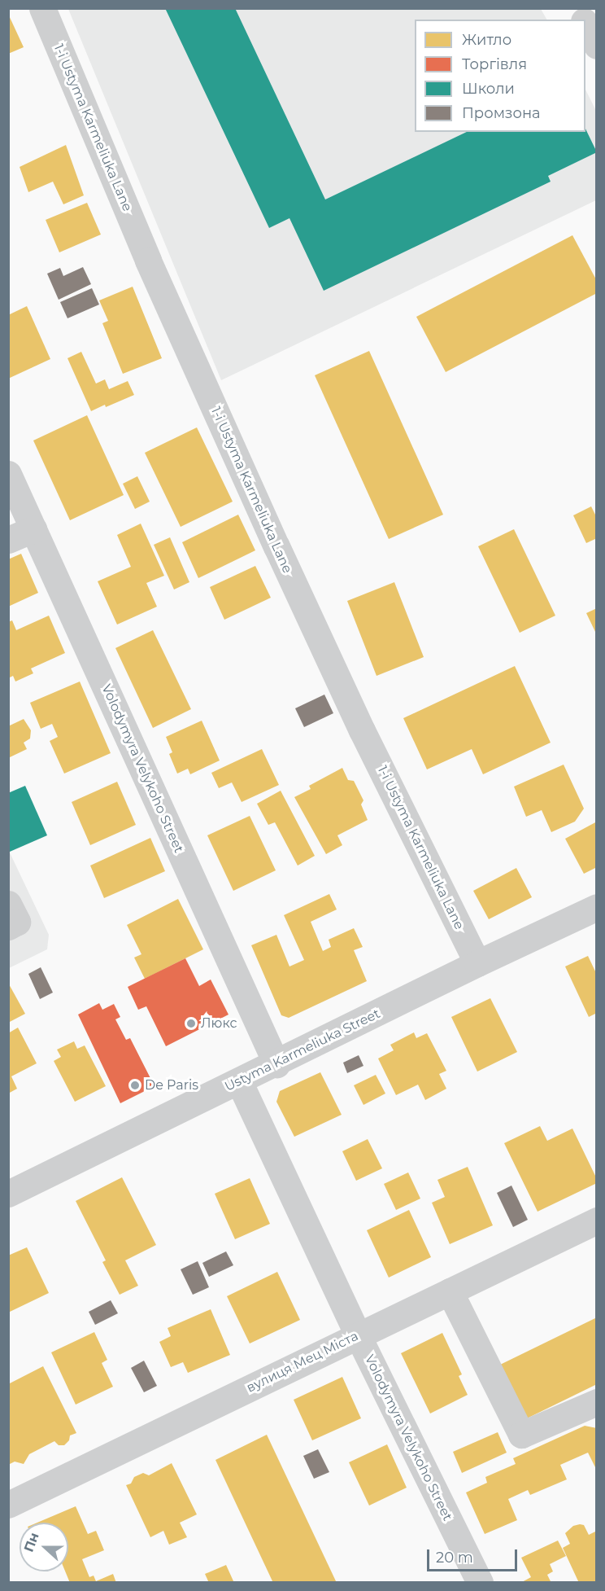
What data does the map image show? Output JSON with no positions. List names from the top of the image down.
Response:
{
  "streets": {
    "street": [
      "1-i Ustyma Karmeliuka Lane",
      "Volodymyra Velykoho Street",
      "Ustyma Karmeliuka Street",
      "вулиця Мец Міста"
    ]
  },
  "crossings": [
    ["1-i Ustyma Karmeliuka Lane", "Ustyma Karmeliuka Street"],
    ["Volodymyra Velykoho Street", "Ustyma Karmeliuka Street"],
    ["Volodymyra Velykoho Street", "вулиця Мец Міста"]
  ],
  "places": ["Люкс", "De Paris"],
  "legend": [
    "Житло",
    "Торгівля",
    "Школи",
    "Промзона"
  ],
  "scale_bar": "20 m",
  "north": "left"
}
